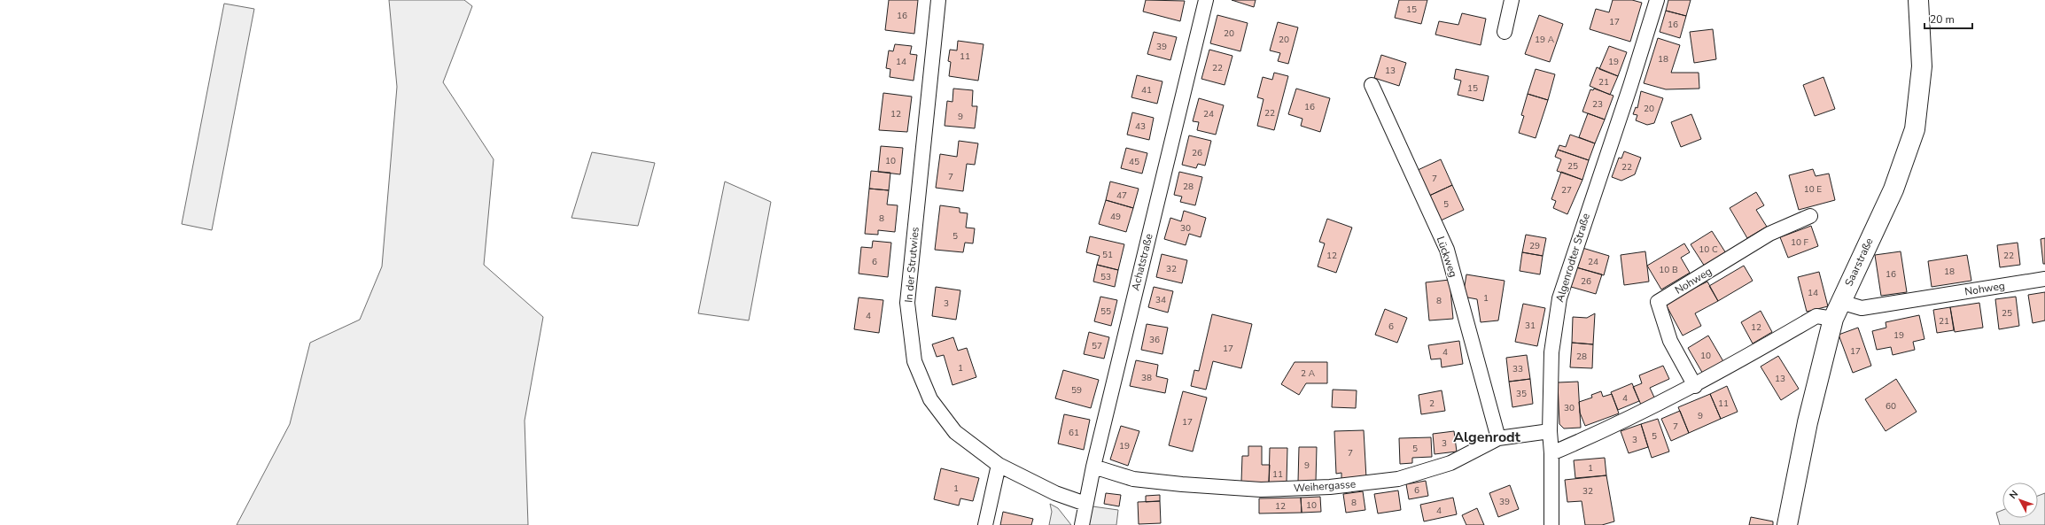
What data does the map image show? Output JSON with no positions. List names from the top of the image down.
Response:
{
  "streets": {
    "street": [
      "Lückweg",
      "Algenrodter Straße",
      "Achatstraße",
      "Saarstraße",
      "In der Strutwies",
      "Nohweg",
      "Weihergasse"
    ]
  },
  "crossings": [
    ["Lückweg", "Weihergasse"],
    ["Algenrodter Straße", "Nohweg"],
    ["Algenrodter Straße", "Weihergasse"],
    ["Achatstraße", "In der Strutwies"],
    ["Achatstraße", "Weihergasse"],
    ["Saarstraße", "Nohweg"]
  ],
  "districts": ["Algenrodt"],
  "house_numbers": [
    "15",
    "16",
    "17",
    "16",
    "20",
    "20",
    "19 A",
    "39",
    "11",
    "18",
    "14",
    "19",
    "22",
    "13",
    "21",
    "15",
    "41",
    "23",
    "16",
    "20",
    "22",
    "12",
    "24",
    "9",
    "43",
    "26",
    "10",
    "45",
    "25",
    "22",
    "7",
    "7",
    "28",
    "10 E",
    "27",
    "47",
    "5",
    "49",
    "8",
    "30",
    "5",
    "10 F",
    "29",
    "10 C",
    "51",
    "12",
    "22",
    "6",
    "24",
    "32",
    "10 B",
    "18",
    "16",
    "53",
    "26",
    "14",
    "1",
    "34",
    "8",
    "3",
    "55",
    "25",
    "4",
    "21",
    "31",
    "6",
    "12",
    "19",
    "36",
    "57",
    "17",
    "17",
    "4",
    "10",
    "28",
    "1",
    "33",
    "2 A",
    "38",
    "13",
    "59",
    "35",
    "4",
    "2",
    "11",
    "60",
    "30",
    "9",
    "17",
    "7",
    "61",
    "5",
    "3",
    "3",
    "19",
    "5",
    "7",
    "9",
    "1",
    "11",
    "1",
    "6",
    "32",
    "39",
    "8",
    "10",
    "12",
    "4"
  ],
  "scale_bar": "20 m",
  "north": "top left"
}
